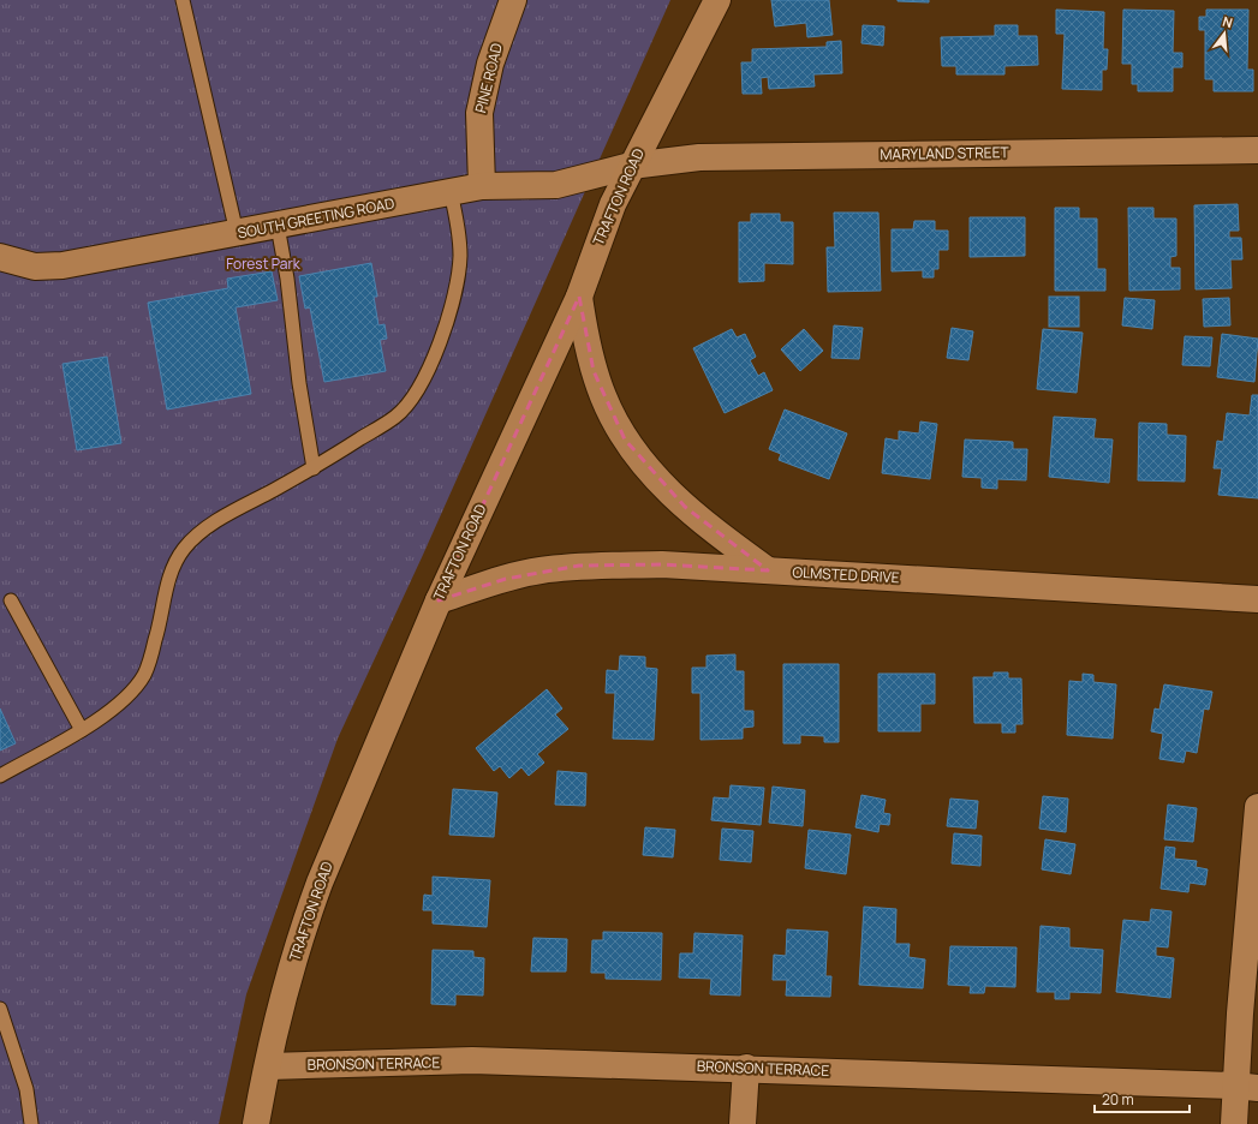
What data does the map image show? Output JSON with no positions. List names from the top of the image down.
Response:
{
  "streets": {
    "street": [
      "PINE ROAD",
      "MARYLAND STREET",
      "TRAFTON ROAD",
      "SOUTH GREETING ROAD",
      "OLMSTED DRIVE",
      "BRONSON TERRACE"
    ]
  },
  "crossings": [
    ["PINE ROAD", "SOUTH GREETING ROAD"],
    ["MARYLAND STREET", "TRAFTON ROAD"],
    ["MARYLAND STREET", "SOUTH GREETING ROAD"],
    ["TRAFTON ROAD", "SOUTH GREETING ROAD"],
    ["TRAFTON ROAD", "OLMSTED DRIVE"],
    ["TRAFTON ROAD", "BRONSON TERRACE"]
  ],
  "parks": ["Forest Park"],
  "scale_bar": "20 m",
  "north": "top"
}
